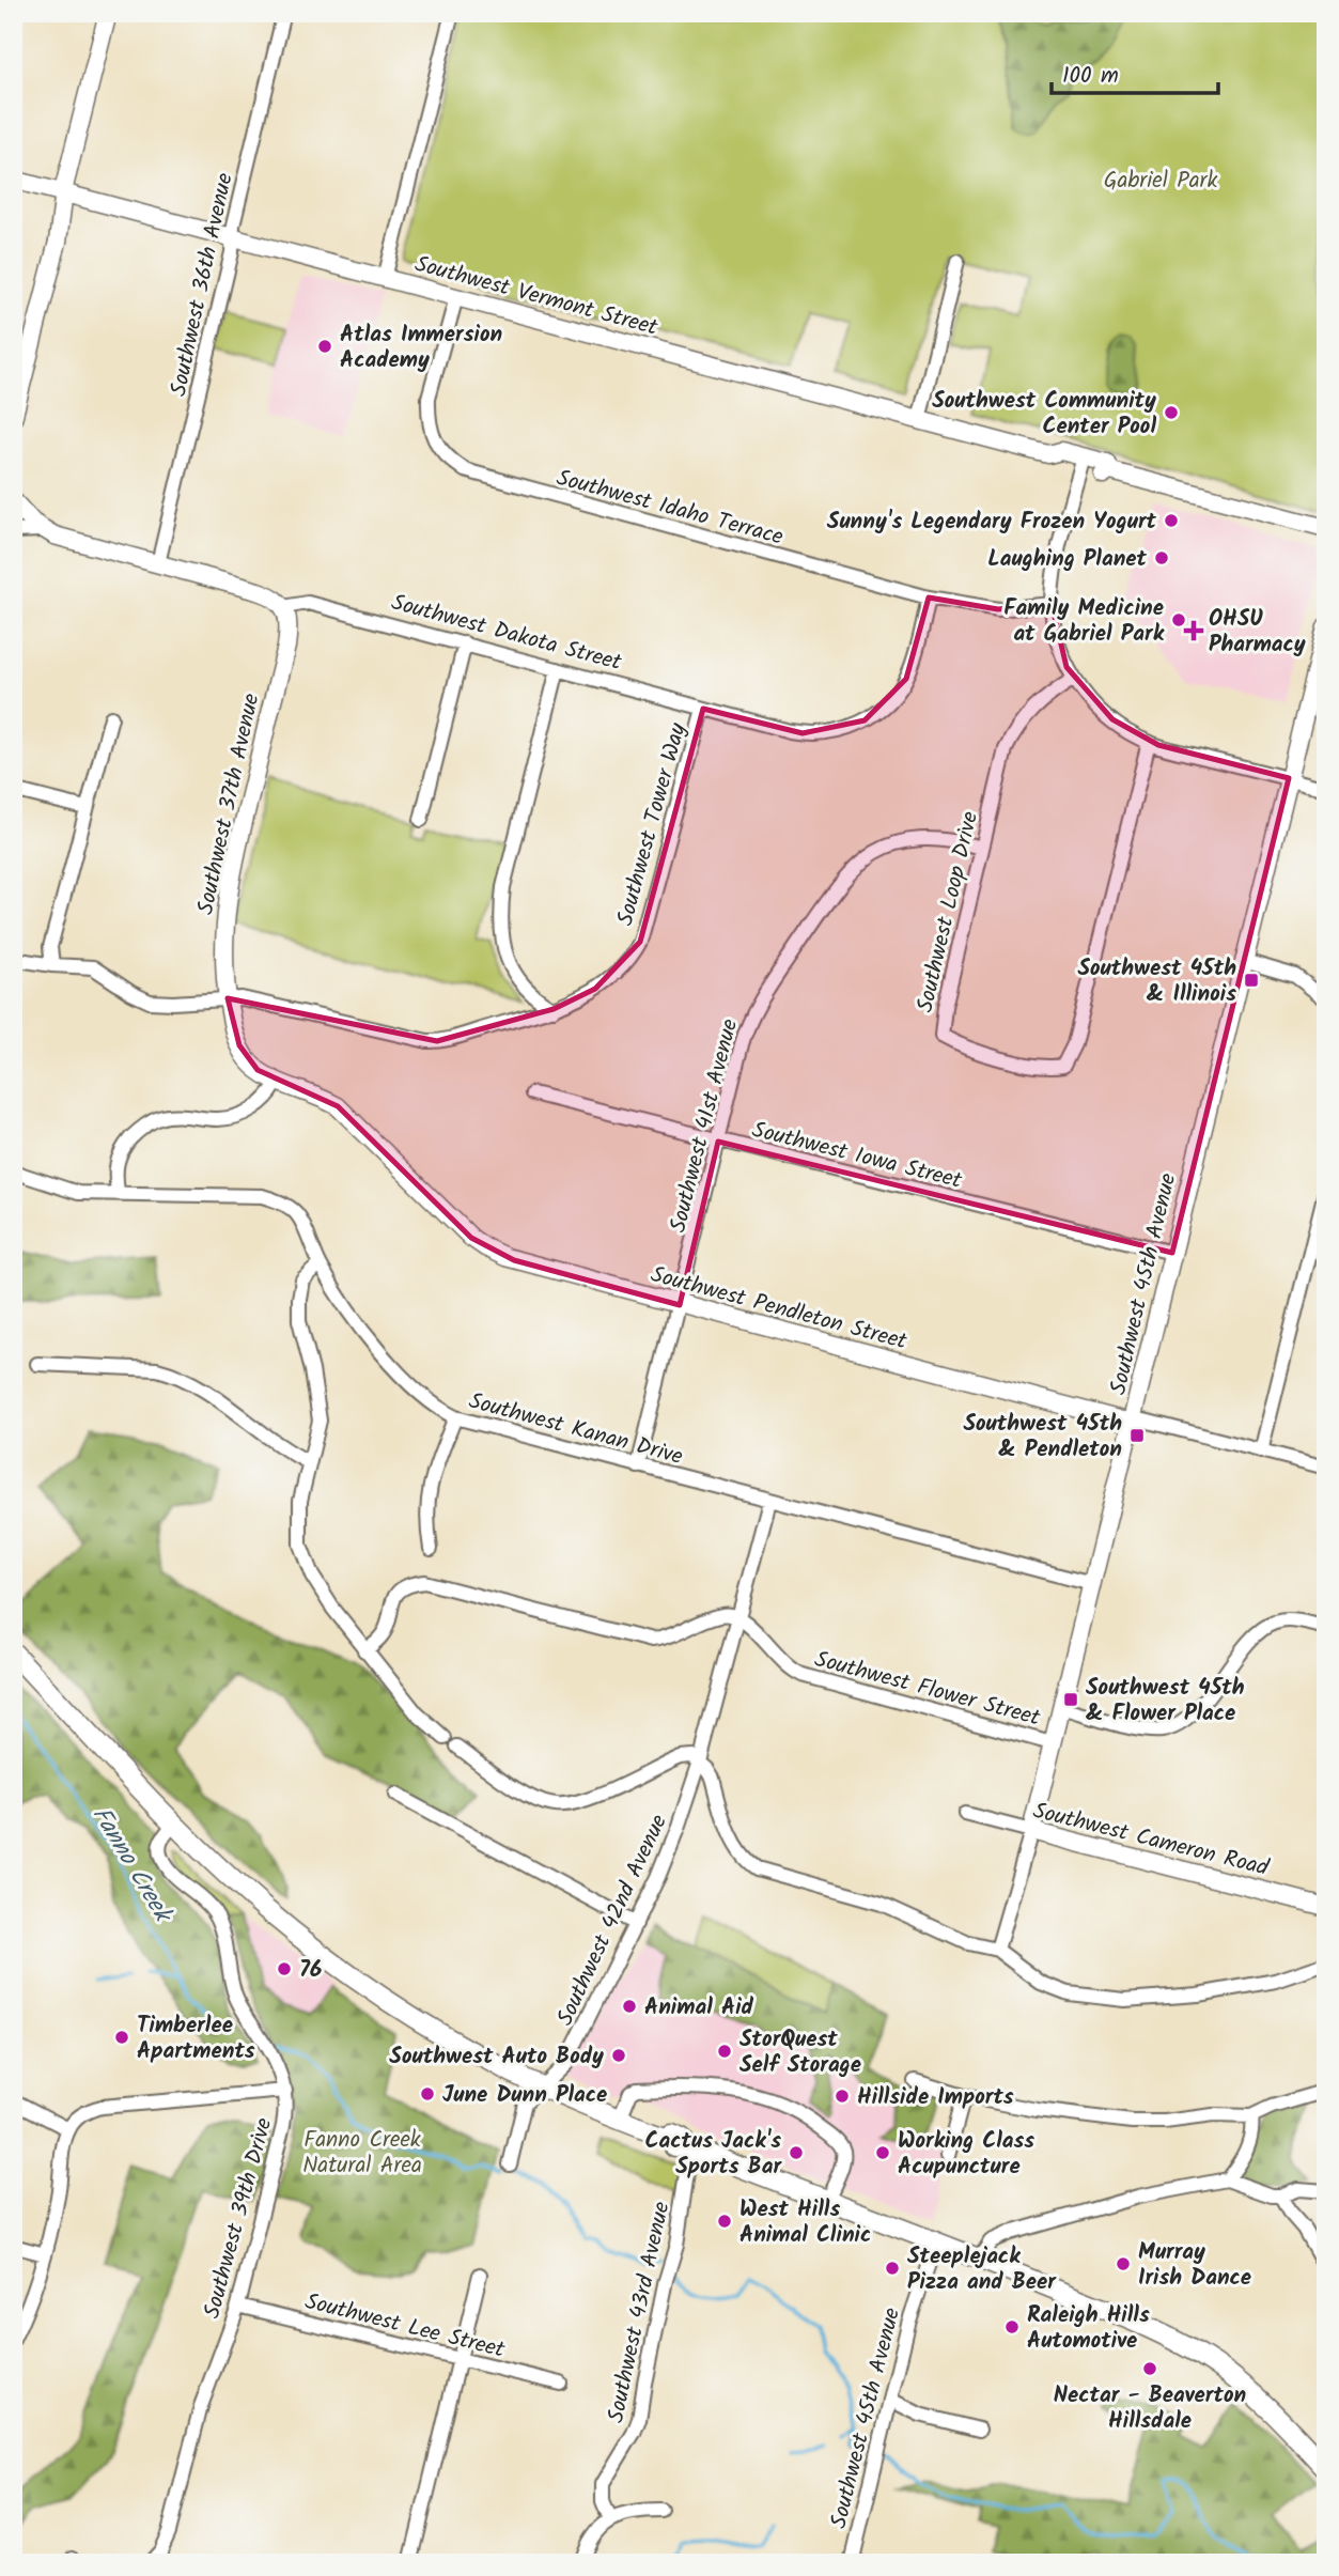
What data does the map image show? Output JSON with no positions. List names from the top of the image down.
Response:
{
  "streets": {
    "street": [
      "Southwest 36th Avenue",
      "Southwest Vermont Street",
      "Southwest Idaho Terrace",
      "Southwest Dakota Street",
      "Southwest 37th Avenue",
      "Southwest Tower Way",
      "Southwest Loop Drive",
      "Southwest 41st Avenue",
      "Southwest Iowa Street",
      "Southwest 45th Avenue",
      "Southwest Pendleton Street",
      "Southwest Kanan Drive",
      "Southwest Flower Street",
      "Southwest Cameron Road",
      "Southwest 42nd Avenue",
      "Southwest 39th Drive",
      "Southwest 43rd Avenue",
      "Southwest Lee Street"
    ]
  },
  "crossings": [
    ["Southwest 36th Avenue", "Southwest Vermont Street"],
    ["Southwest 36th Avenue", "Southwest Dakota Street"],
    ["Southwest Vermont Street", "Southwest Idaho Terrace"],
    ["Southwest Idaho Terrace", "Southwest Dakota Street"],
    ["Southwest Dakota Street", "Southwest 37th Avenue"],
    ["Southwest Dakota Street", "Southwest Tower Way"],
    ["Southwest 37th Avenue", "Southwest Tower Way"],
    ["Southwest 37th Avenue", "Southwest Pendleton Street"],
    ["Southwest Loop Drive", "Southwest 41st Avenue"],
    ["Southwest 41st Avenue", "Southwest Iowa Street"],
    ["Southwest 41st Avenue", "Southwest Pendleton Street"],
    ["Southwest 41st Avenue", "Southwest Kanan Drive"],
    ["Southwest Iowa Street", "Southwest 45th Avenue"],
    ["Southwest 45th Avenue", "Southwest Pendleton Street"],
    ["Southwest 45th Avenue", "Southwest Kanan Drive"],
    ["Southwest 45th Avenue", "Southwest Flower Street"],
    ["Southwest 45th Avenue", "Southwest Cameron Road"],
    ["Southwest Kanan Drive", "Southwest 42nd Avenue"],
    ["Southwest Flower Street", "Southwest 42nd Avenue"],
    ["Southwest 39th Drive", "Southwest Lee Street"]
  ],
  "water": ["Fanno Creek"],
  "parks": ["Gabriel Park", "Fanno Creek Natural Area"],
  "places": {
    "other": [
      "Atlas Immersion Academy",
      "Southwest Community Center Pool",
      "Sunny's Legendary Frozen Yogurt",
      "Laughing Planet",
      "Family Medicine at Gabriel Park",
      "76",
      "Animal Aid",
      "Timberlee Apartments",
      "StorQuest Self Storage",
      "Southwest Auto Body",
      "June Dunn Place",
      "Hillside Imports",
      "Cactus Jack's Sports Bar",
      "Working Class Acupuncture",
      "West Hills Animal Clinic",
      "Murray Irish Dance",
      "Steeplejack Pizza and Beer",
      "Raleigh Hills Automotive",
      "Nectar - Beaverton Hillsdale"
    ],
    "health": ["OHSU Pharmacy"],
    "transit": ["Southwest 45th & Illinois", "Southwest 45th & Pendleton", "Southwest 45th & Flower Place"]
  },
  "scale_bar": "100 m"
}
